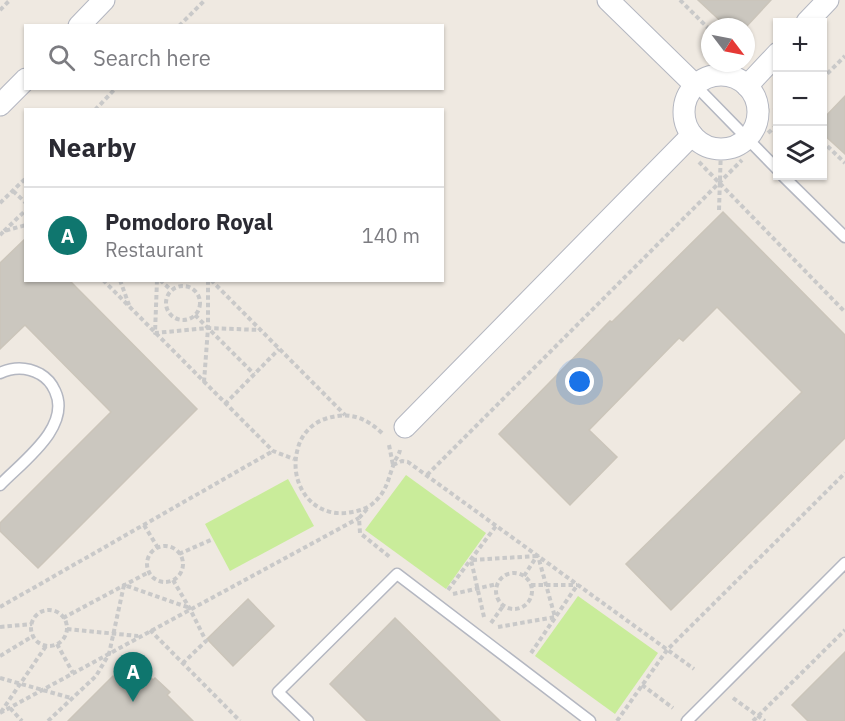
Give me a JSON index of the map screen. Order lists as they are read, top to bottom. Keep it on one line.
{"north":"bottom right","page":{"map_buttons":["+","−"],"search":"Search here","heading":"Nearby","list":[{"mark":"A","name":"Pomodoro Royal","note":"Restaurant","value":"140 m"}],"pins":"A"}}
